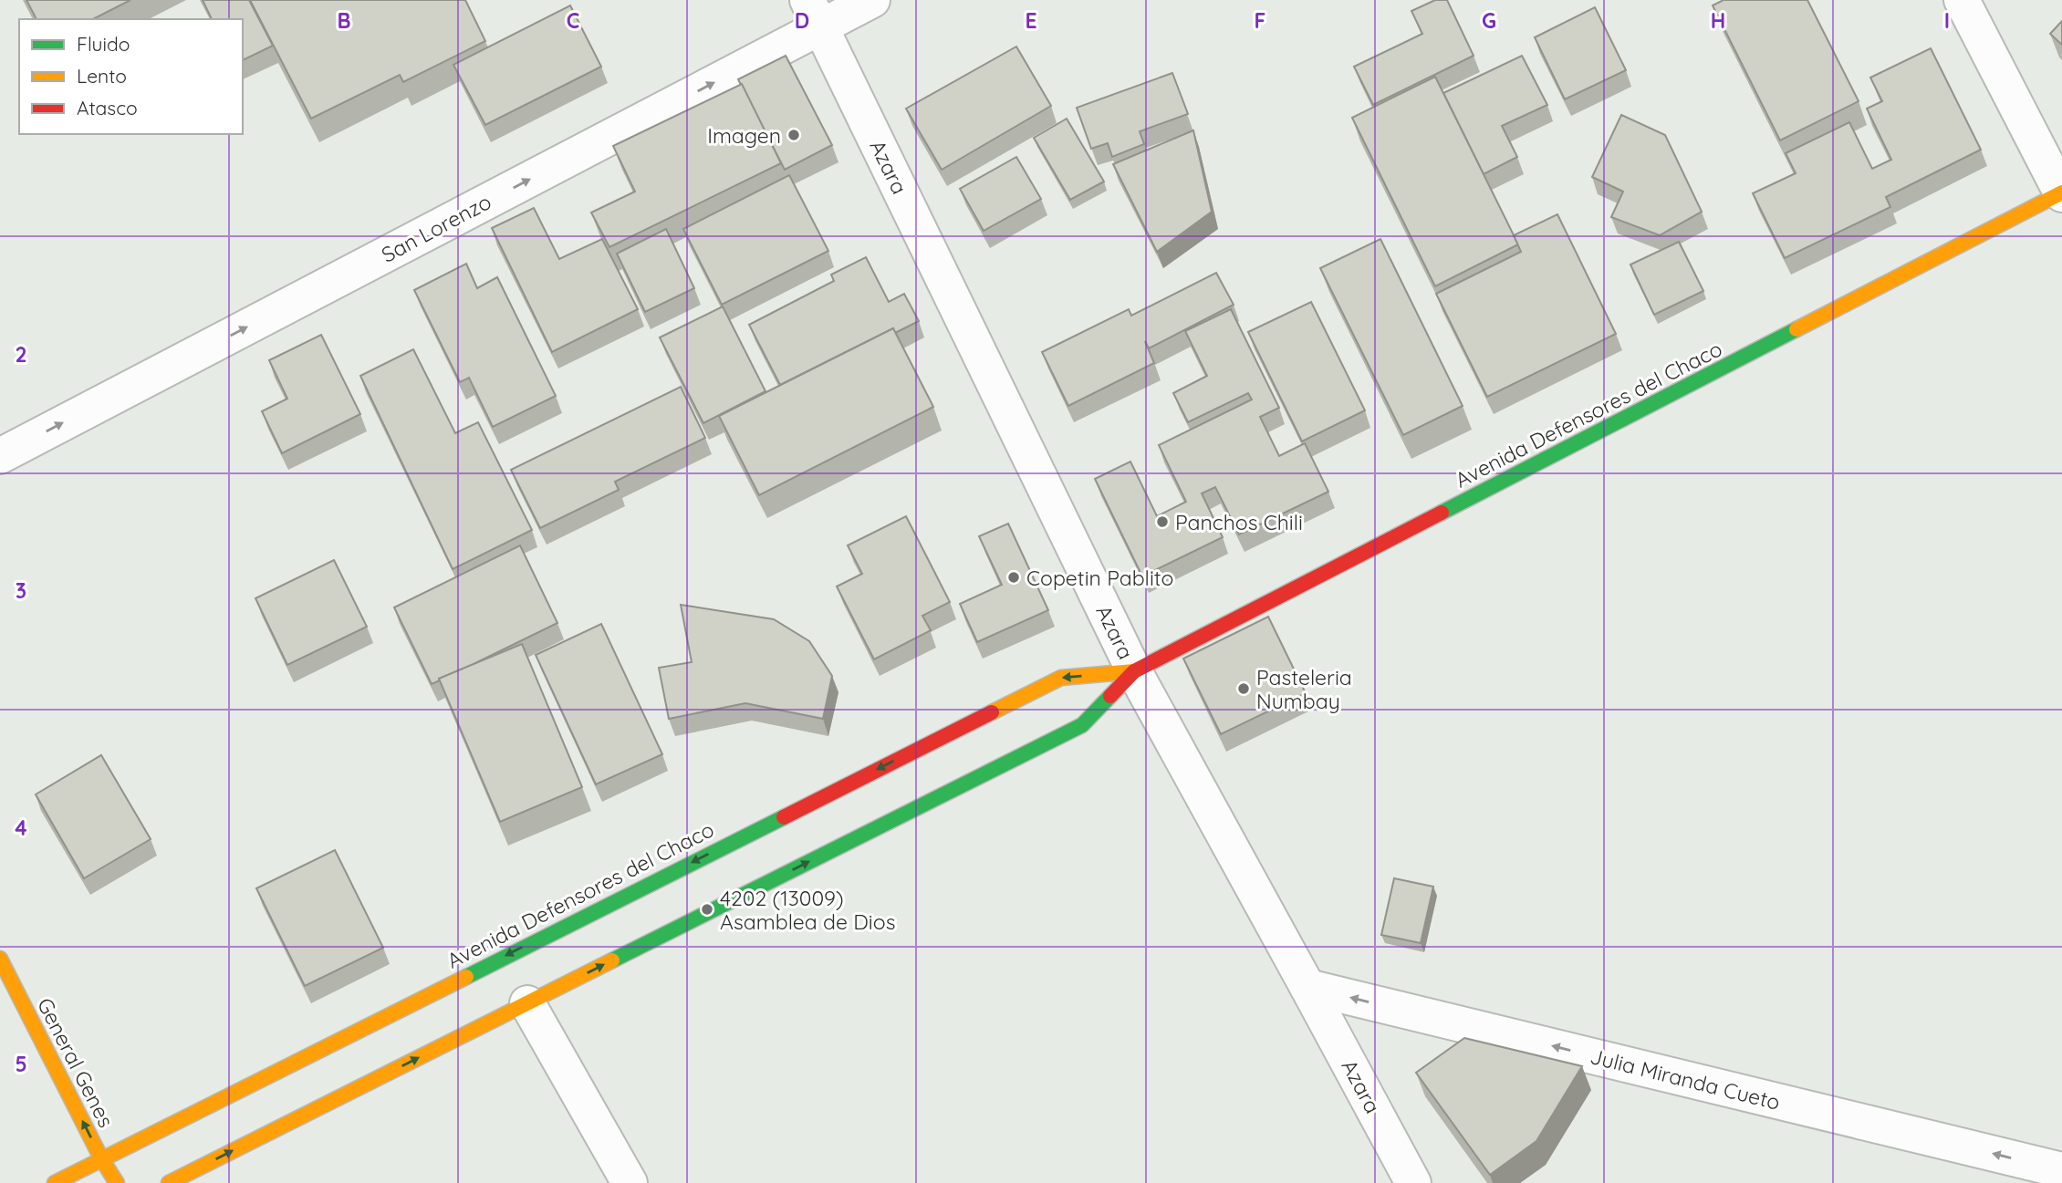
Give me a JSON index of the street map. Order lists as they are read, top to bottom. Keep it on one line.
{"streets":{"street":["Azara","San Lorenzo","Avenida Defensores del Chaco","General Genes","Julia Miranda Cueto"]},"crossings":[["Azara","San Lorenzo"],["Azara","Avenida Defensores del Chaco"],["Azara","Julia Miranda Cueto"],["Avenida Defensores del Chaco","General Genes"]],"one_way":["San Lorenzo","General Genes","Julia Miranda Cueto"],"places":["Imagen","Panchos Chili","Copetin Pablito","Pasteleria Numbay","4202 (13009) Asamblea de Dios"],"legend":["Fluido","Lento","Atasco"],"grid":{"columns":["B","C","D","E","F","G","H","I"],"rows":["2","3","4","5"]}}
